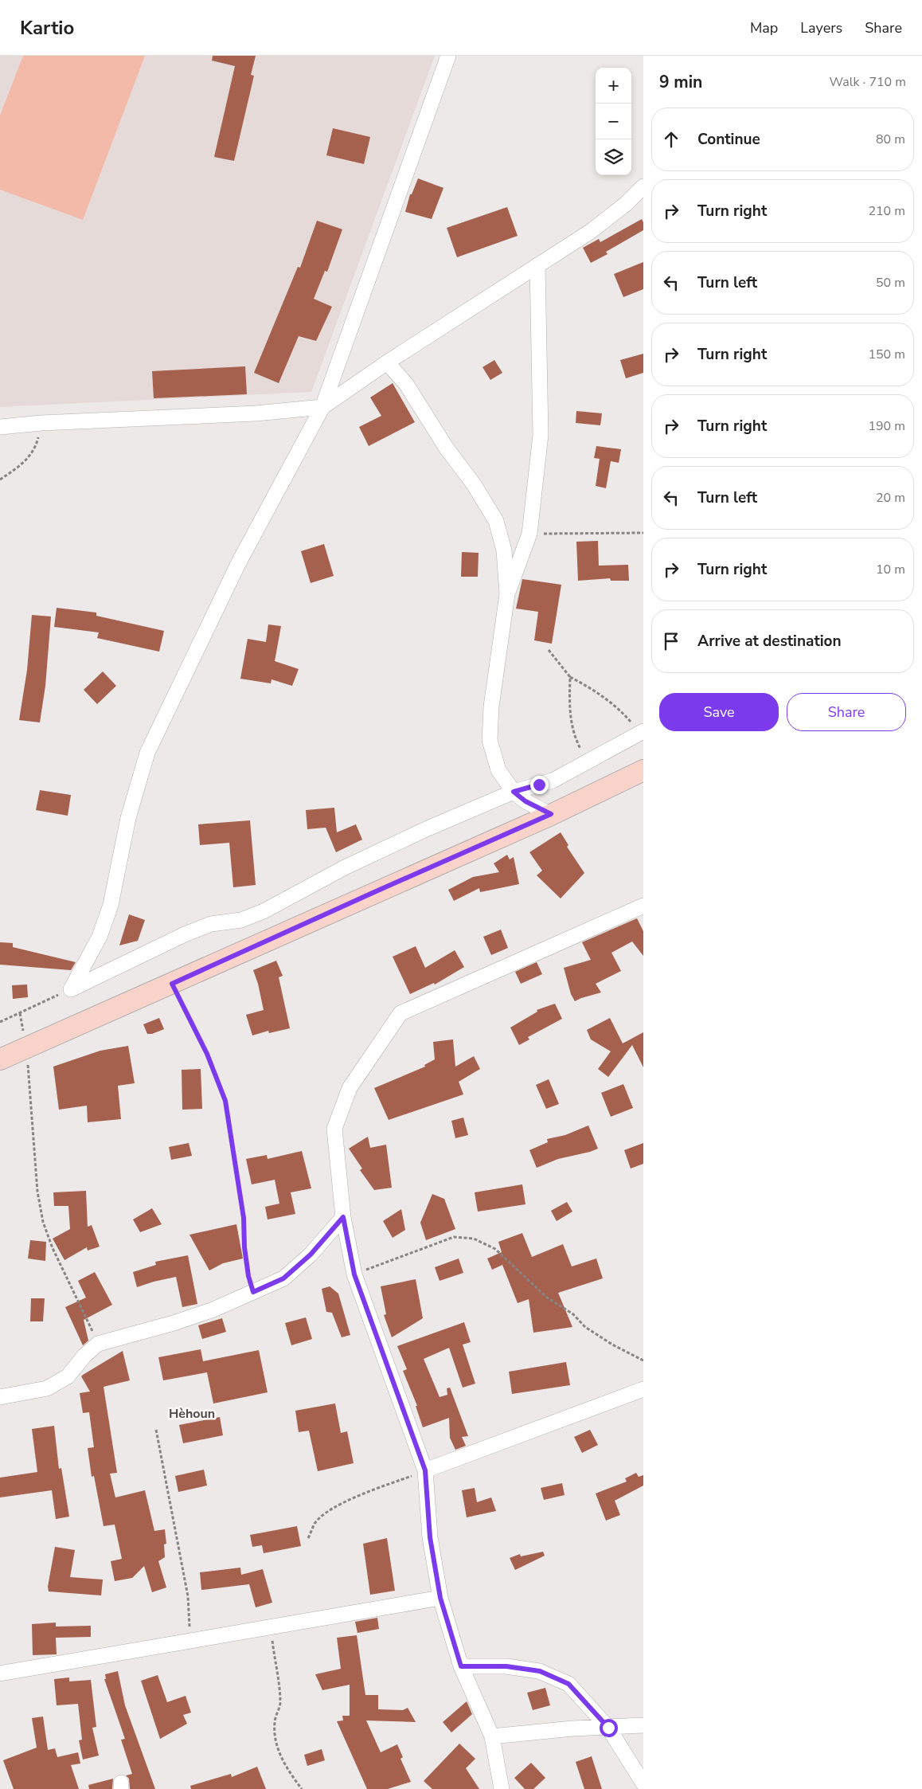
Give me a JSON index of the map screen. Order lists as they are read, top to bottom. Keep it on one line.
{"districts":["Hèhoun"],"page":{"header":"Kartio","nav":["Map","Layers","Share"],"heading":["9 min","Walk · 710 m"],"map_buttons":["+","−"],"list":[["Continue","80 m"],["Turn right","210 m"],["Turn left","50 m"],["Turn right","150 m"],["Turn right","190 m"],["Turn left","20 m"],["Turn right","10 m"],"Arrive at destination"],"buttons":["Save","Share"]}}
